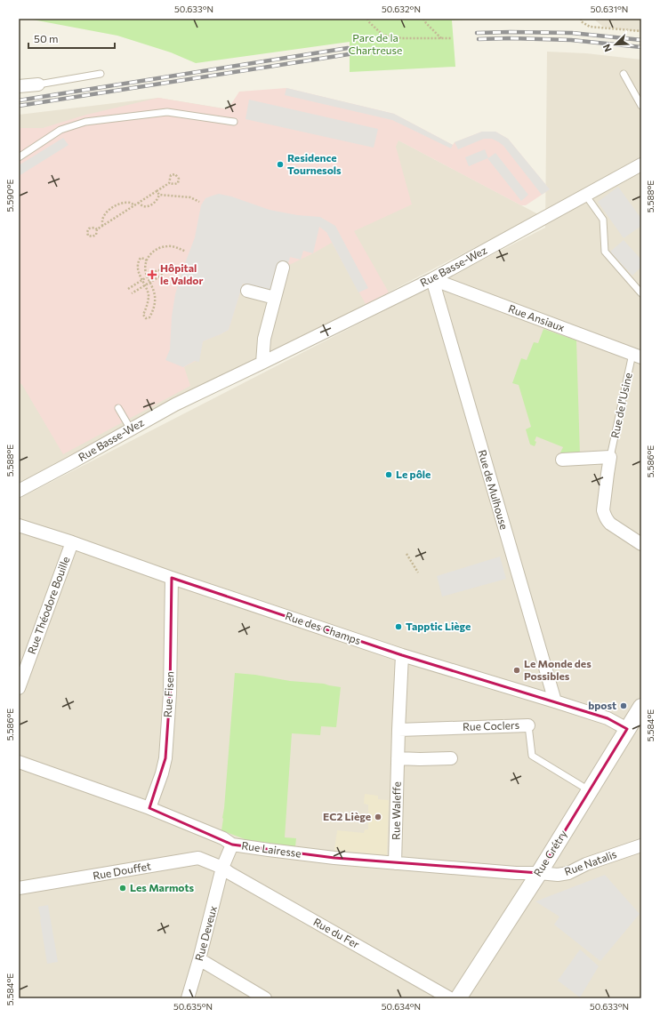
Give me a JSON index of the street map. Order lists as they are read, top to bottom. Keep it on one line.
{"streets":{"street":["Rue Basse-Wez","Rue Ansiaux","Rue de l'Usine","Rue de Mulhouse","Rue Théodore Bouille","Rue des Champs","Rue Fisen","Rue Coclers","Rue Waleffe","Rue Lairesse","Rue Grétry","Rue Natalis","Rue Douffet","Rue Deveux","Rue du Fer"]},"crossings":[["Rue Basse-Wez","Rue Ansiaux"],["Rue Basse-Wez","Rue de Mulhouse"],["Rue Ansiaux","Rue de l'Usine"],["Rue Ansiaux","Rue de Mulhouse"],["Rue de Mulhouse","Rue des Champs"],["Rue Théodore Bouille","Rue des Champs"],["Rue des Champs","Rue Fisen"],["Rue des Champs","Rue Waleffe"],["Rue des Champs","Rue Grétry"],["Rue Fisen","Rue Lairesse"],["Rue Coclers","Rue Waleffe"],["Rue Coclers","Rue Grétry"],["Rue Waleffe","Rue Lairesse"],["Rue Lairesse","Rue Grétry"],["Rue Lairesse","Rue Natalis"],["Rue Lairesse","Rue Deveux"],["Rue Grétry","Rue Natalis"],["Rue Douffet","Rue Deveux"],["Rue Douffet","Rue du Fer"],["Rue Deveux","Rue du Fer"]],"parks":["Parc de la Chartreuse"],"places":{"other":["Residence Tournesols","Le pôle","Tapptic Liège","Le Monde des Possibles","bpost","EC2 Liège","Les Marmots"],"health":["Hôpital le Valdor"]},"scale_bar":"50 m","north":"bottom left","coordinates":["50.633°N","50.632°N","50.631°N","5.590°E","5.588°E","5.586°E","5.584°E","50.635°N","50.634°N"]}
